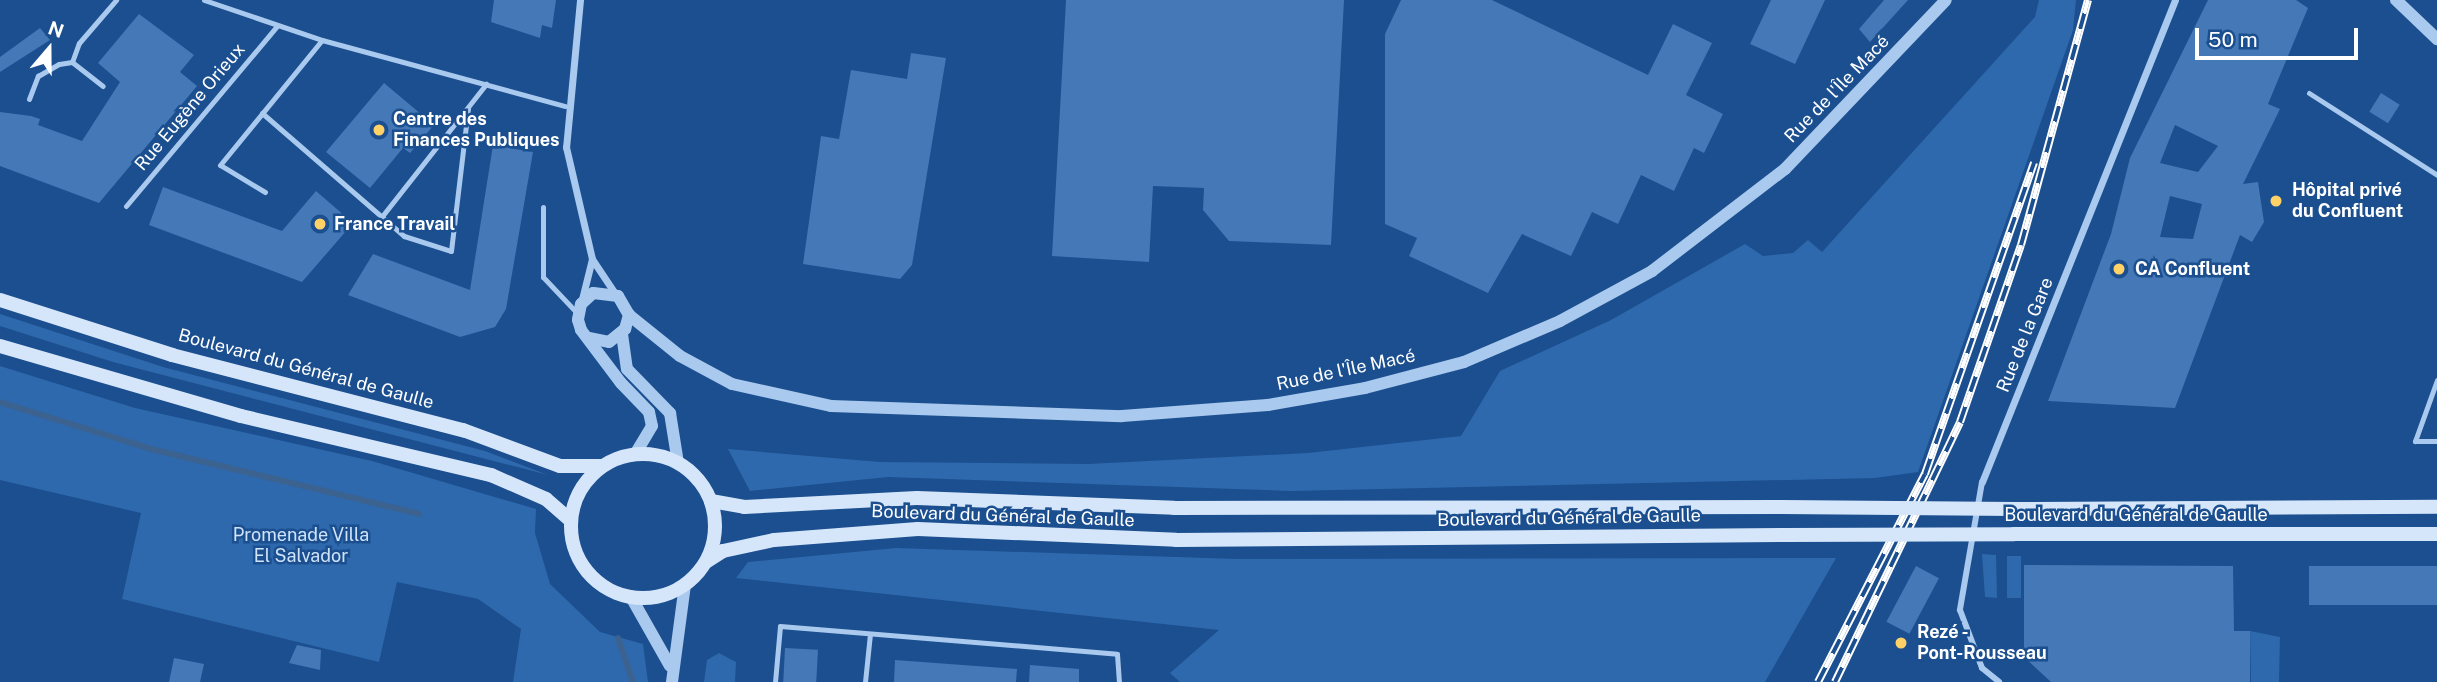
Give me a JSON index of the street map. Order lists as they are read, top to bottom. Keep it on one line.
{"streets":{"main road":["Boulevard du Général de Gaulle"],"street":["Rue de l'Île Macé","Rue de la Gare"],"lane":["Rue Eugène Orieux"]},"parks":["Promenade Villa El Salvador"],"places":["Centre des Finances Publiques","Hôpital privé du Confluent","France Travail","CA Confluent","Rezé - Pont-Rousseau"],"scale_bar":"50 m","north":"top"}
